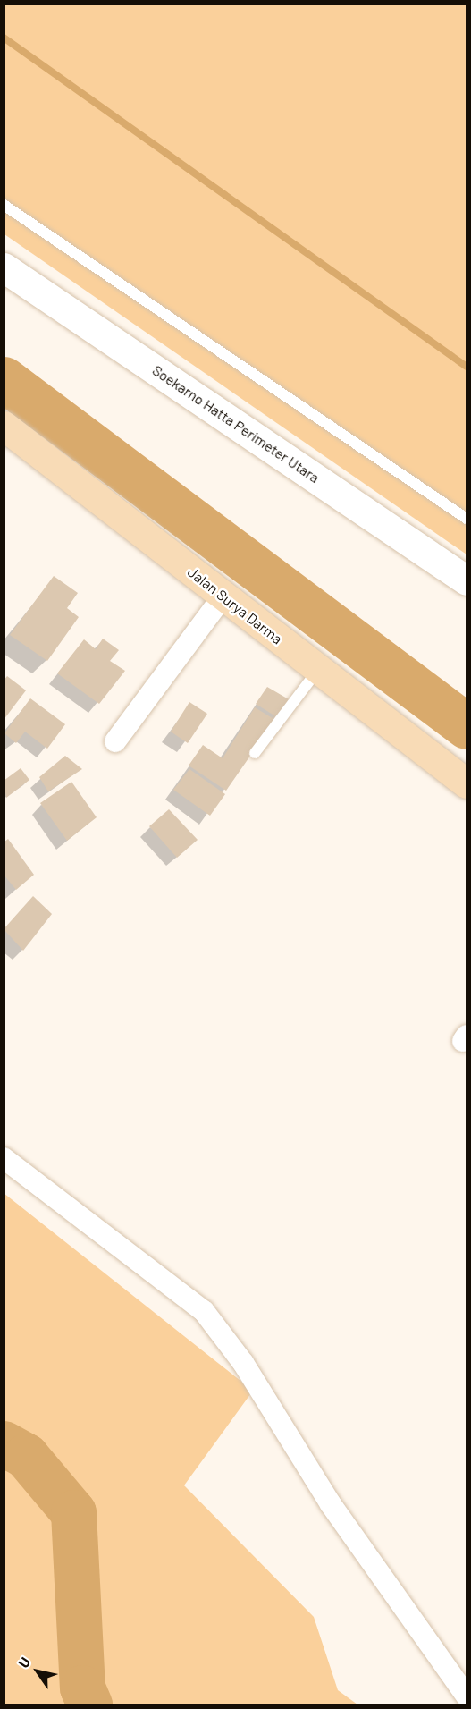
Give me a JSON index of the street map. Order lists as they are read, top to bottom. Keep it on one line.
{"streets":{"main road":["Soekarno Hatta Perimeter Utara","Jalan Surya Darma"]},"north":"top left"}
